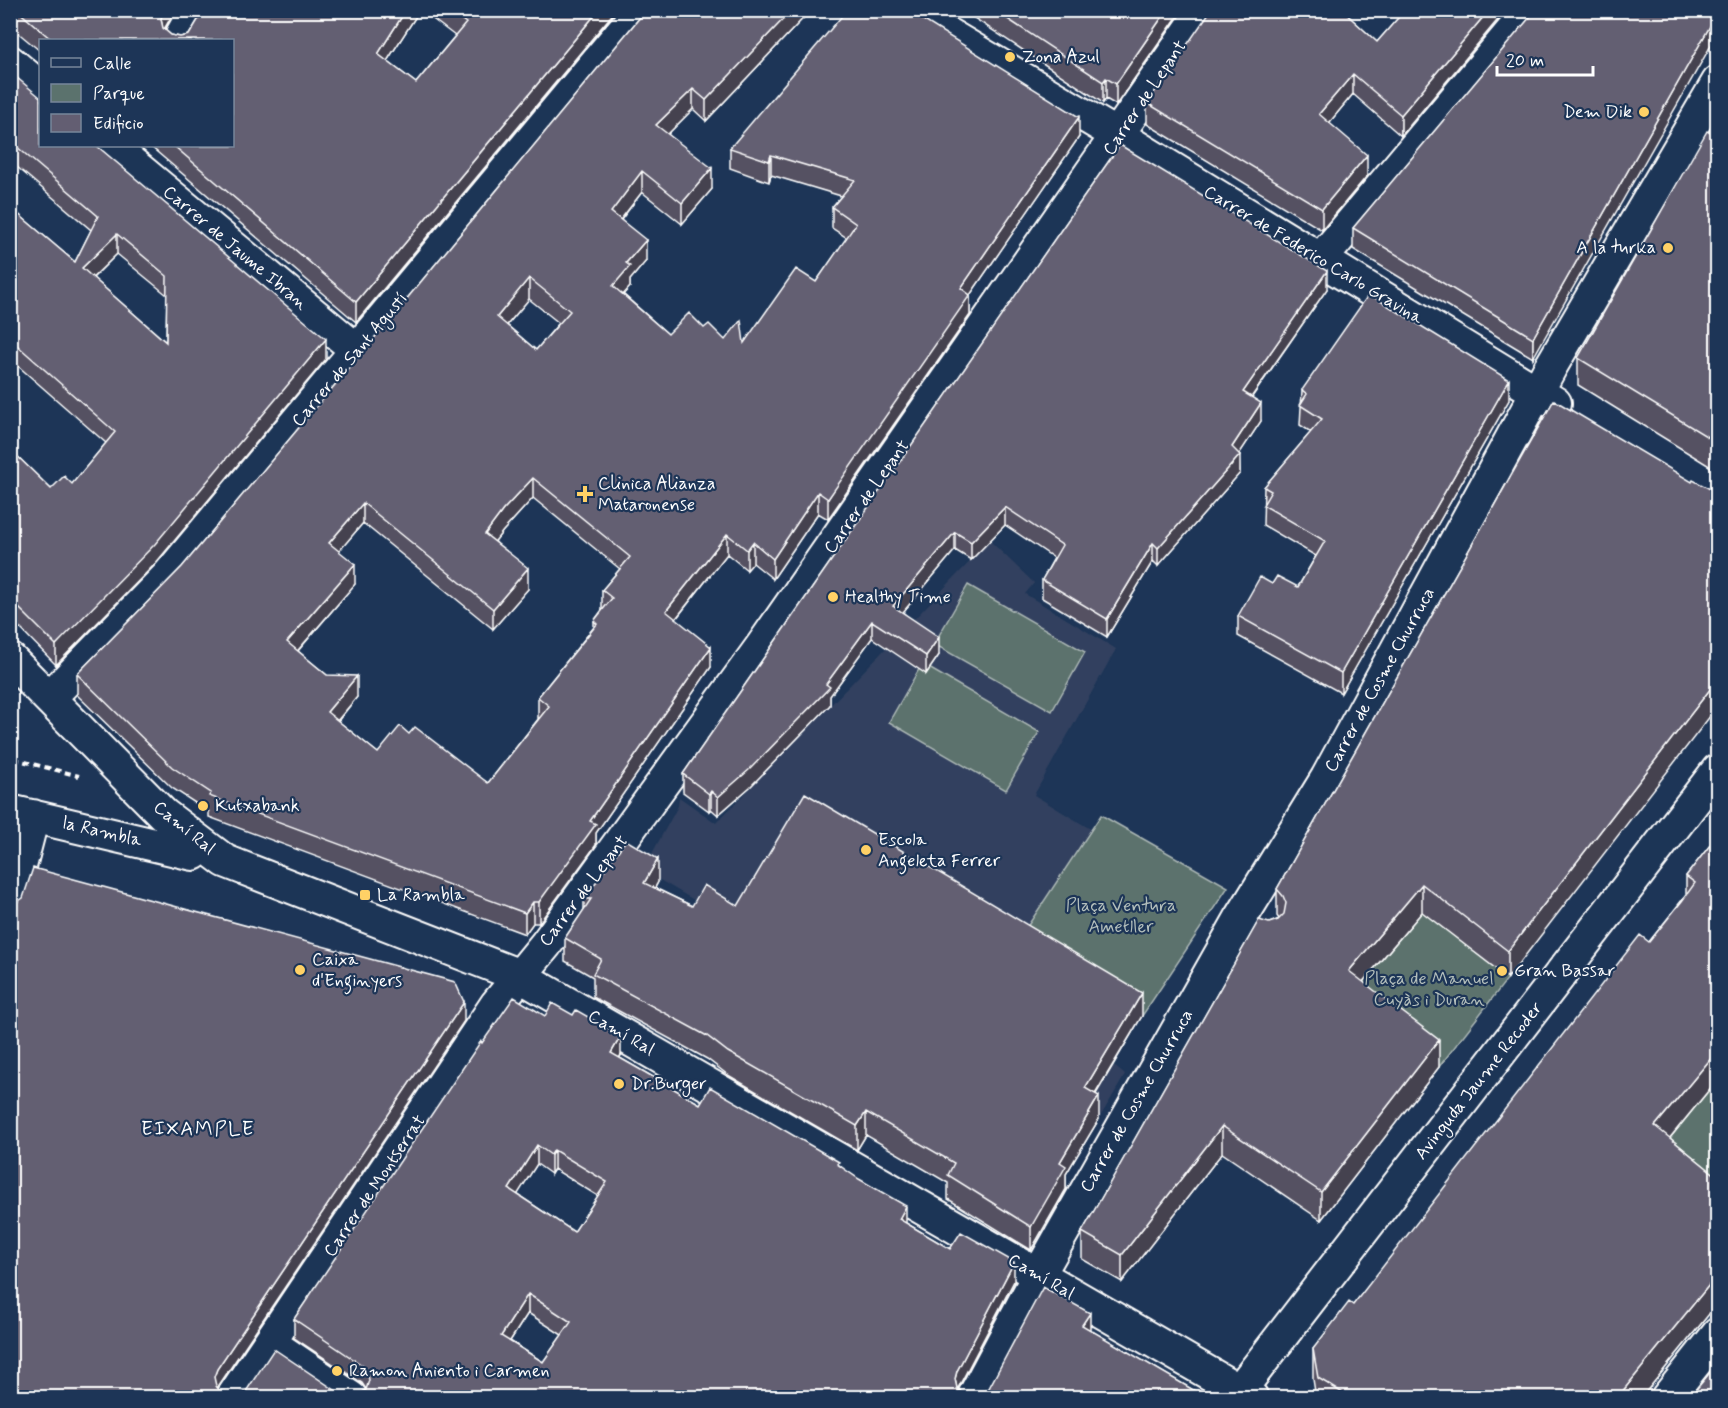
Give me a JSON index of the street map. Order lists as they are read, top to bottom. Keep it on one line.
{"streets":{"street":["Carrer de Lepant","Carrer de Jaume Ibran","Carrer de Federico Carlo Gravina","Carrer de Sant Agustí","Carrer de Cosme Churruca","Camí Ral","la Rambla","Avinguda Jaume Recoder","Carrer de Montserrat"]},"crossings":[["Carrer de Lepant","Carrer de Federico Carlo Gravina"],["Carrer de Lepant","Camí Ral"],["Carrer de Lepant","Carrer de Montserrat"],["Carrer de Jaume Ibran","Carrer de Sant Agustí"],["Carrer de Federico Carlo Gravina","Carrer de Cosme Churruca"],["Carrer de Sant Agustí","Camí Ral"],["Carrer de Cosme Churruca","Camí Ral"],["Camí Ral","Avinguda Jaume Recoder"],["Camí Ral","Carrer de Montserrat"]],"districts":["EIXAMPLE"],"parks":["Plaça Ventura Ametller","Plaça de Manuel Cuyàs i Duran"],"places":{"other":["Zona Azul","Dem Dik","A la turka","Healthy Time","Kutxabank","Escola Angeleta Ferrer","Caixa d'Enginyers","Gran Bassar","Dr.Burger","Ramon Aniento i Carmen"],"health":["Clinica Alianza Mataronense"],"transit":["La Rambla"]},"legend":["Calle","Parque","Edificio"],"scale_bar":"20 m"}
